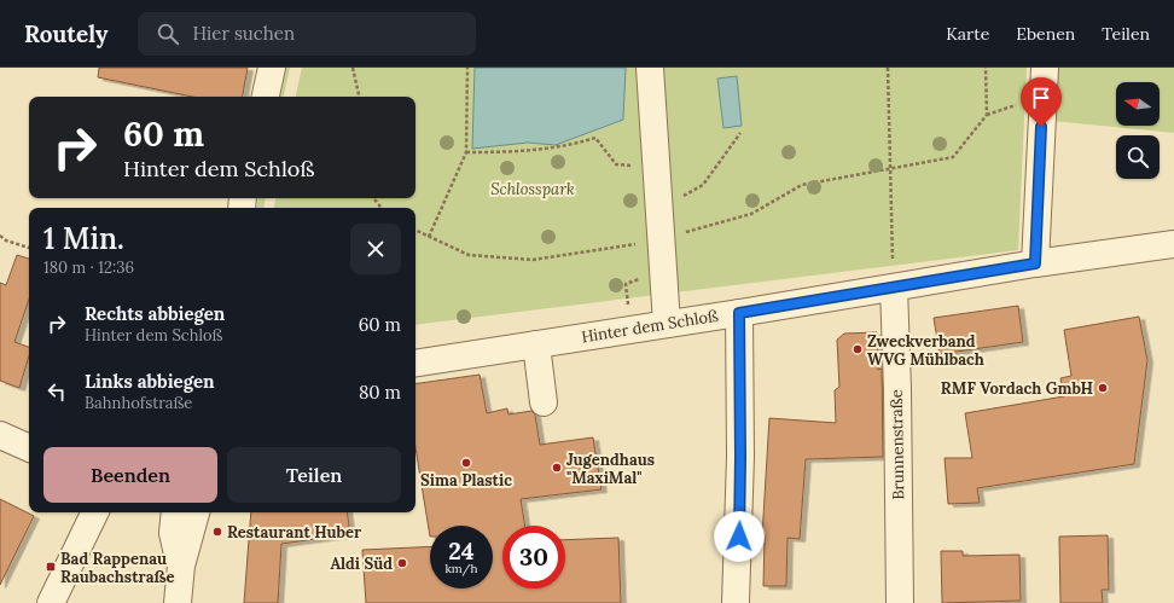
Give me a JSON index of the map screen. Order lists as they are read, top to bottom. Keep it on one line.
{"streets":{"street":["Hinter dem Schloß","Brunnenstraße"]},"crossings":[["Hinter dem Schloß","Brunnenstraße"]],"parks":["Schlosspark"],"places":{"other":["Zweckverband WVG Mühlbach","RMF Vordach GmbH","Sima Plastic","Jugendhaus \"MaxiMal\"","Restaurant Huber","Aldi Süd"],"transit":["Bad Rappenau Raubachstraße"]},"north":"left","page":{"header":"Routely","search":"Hier suchen","nav":["Karte","Ebenen","Teilen"],"turn":["60 m","Hinter dem Schloß"],"heading":["1 Min.","180 m · 12:36"],"list":[{"name":"Rechts abbiegen","note":"Hinter dem Schloß","value":"60 m"},{"name":"Links abbiegen","note":"Bahnhofstraße","value":"80 m"}],"buttons":["Beenden","Teilen"],"speed":"24 km/h","limit":"30"}}
